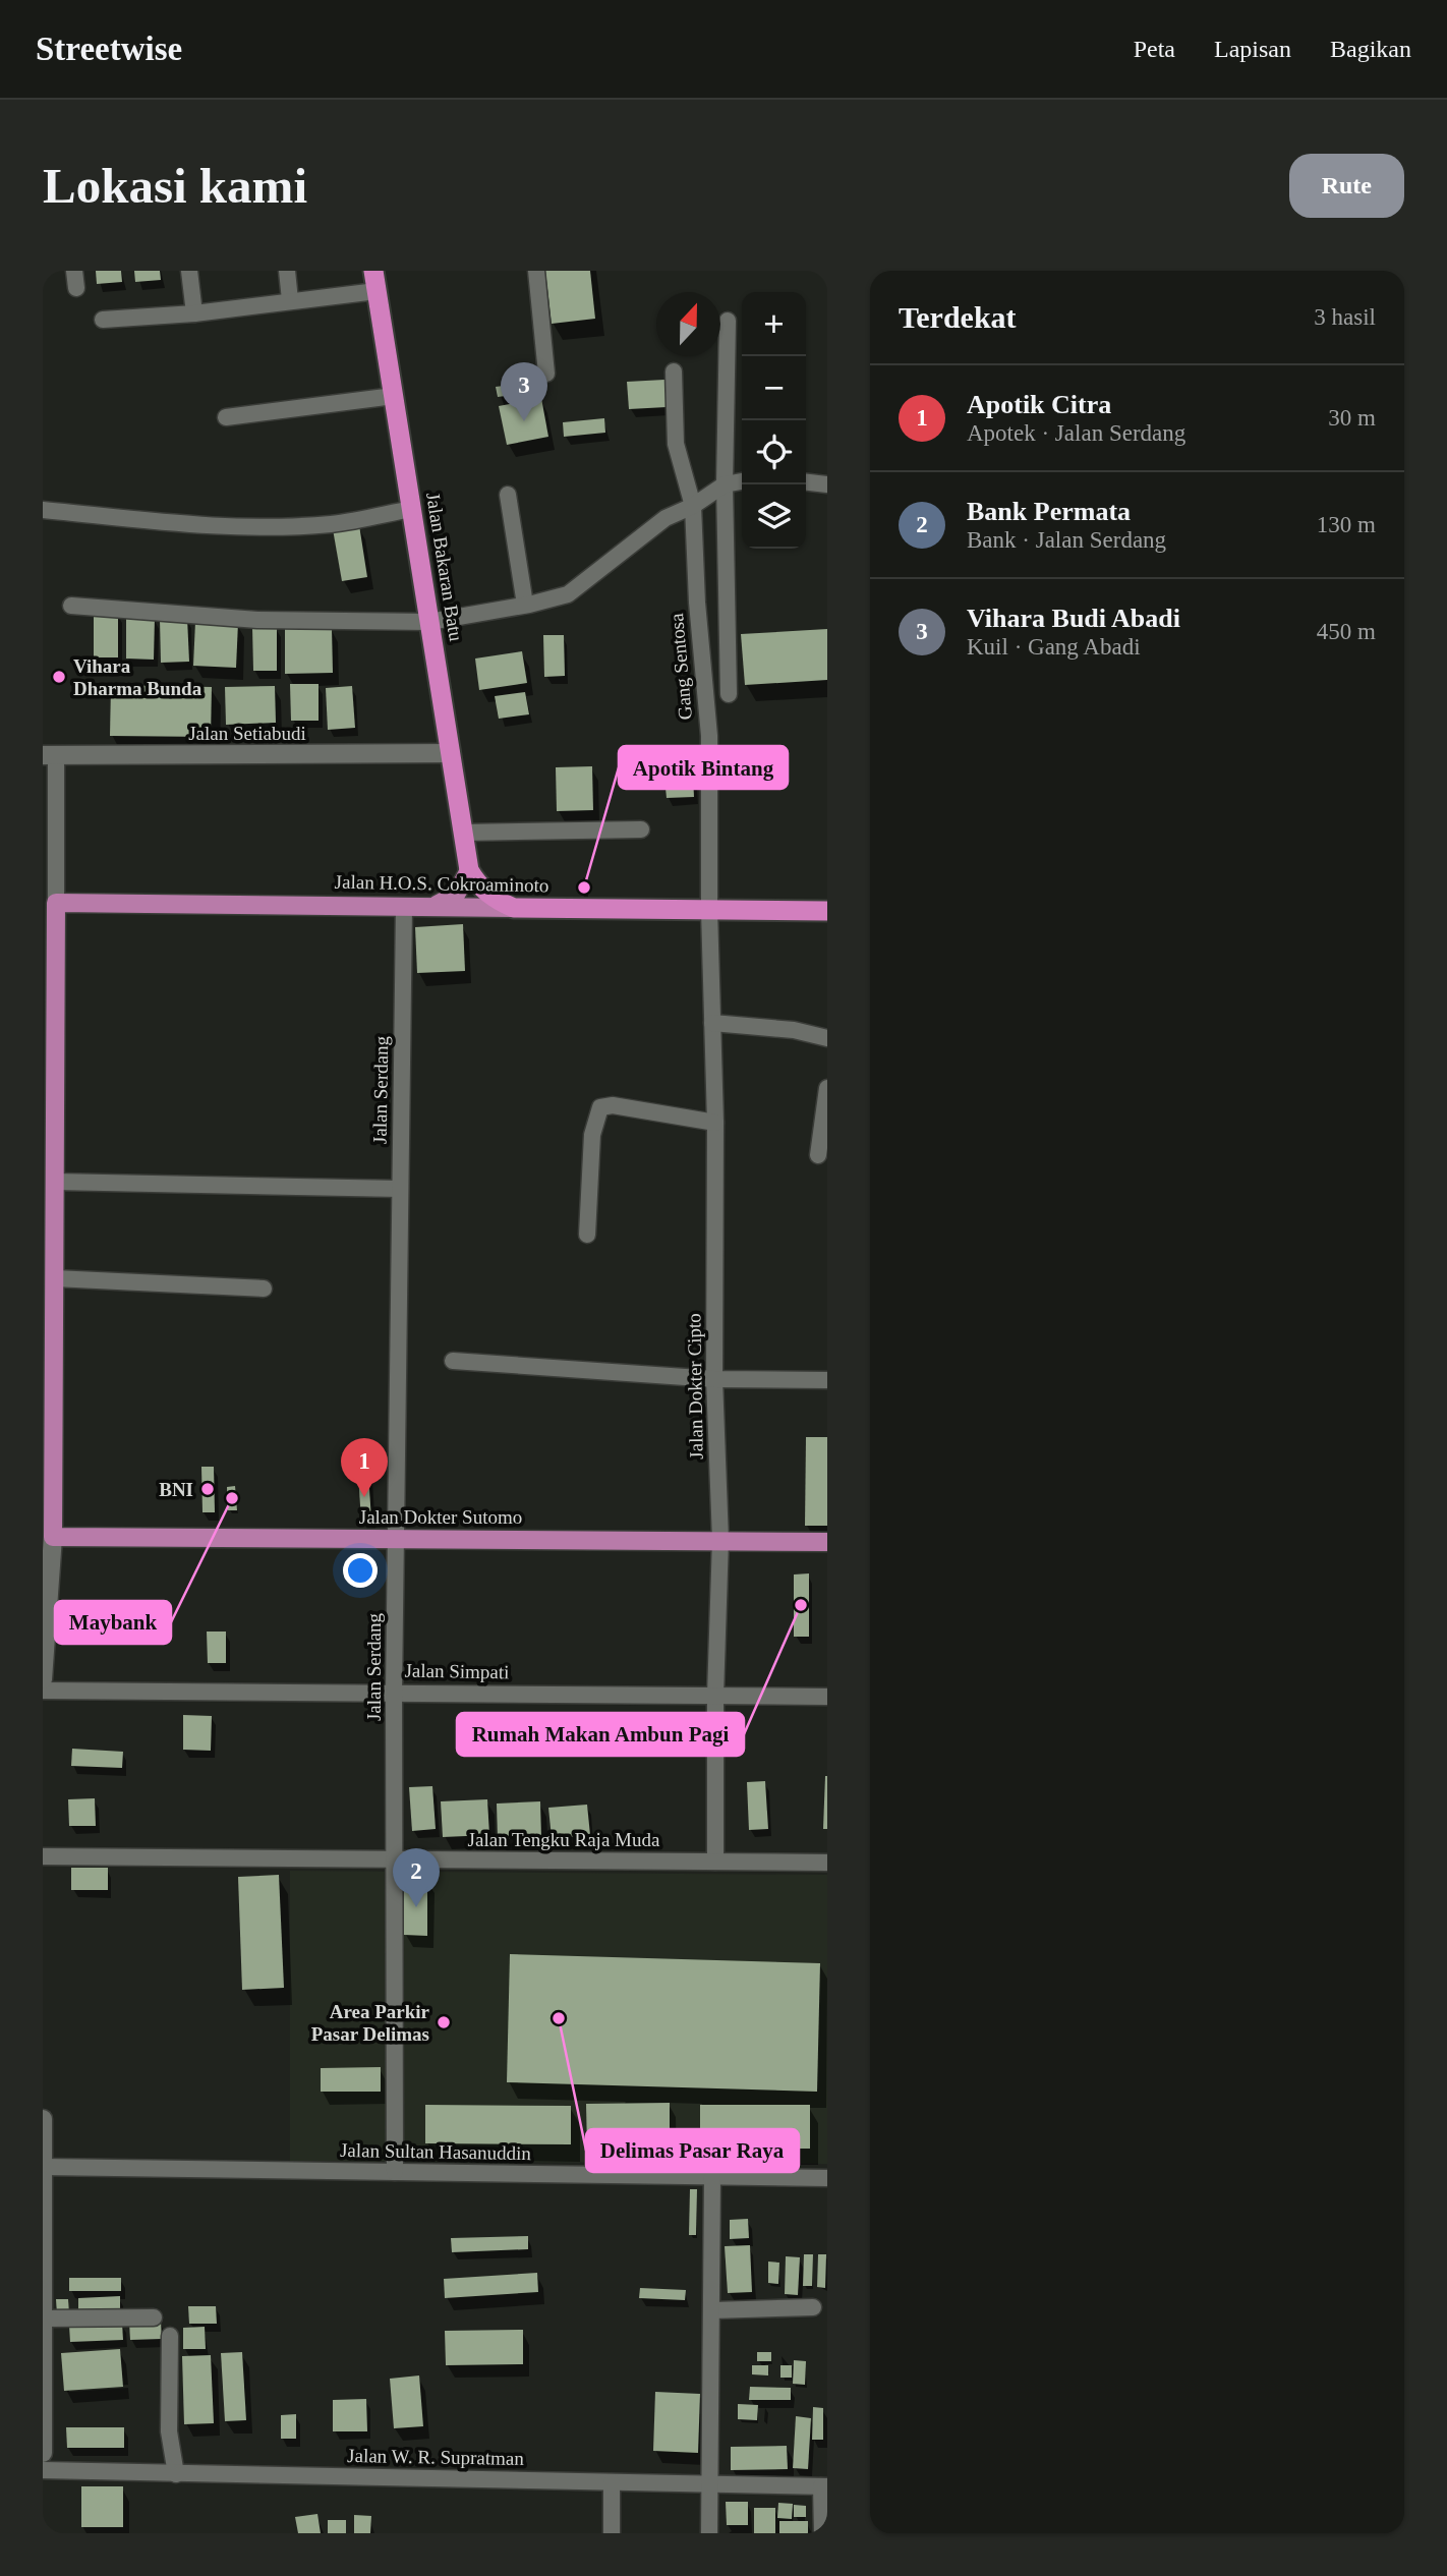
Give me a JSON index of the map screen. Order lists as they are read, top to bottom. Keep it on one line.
{"streets":{"highway":["Jalan Bakaran Batu","Jalan H.O.S. Cokroaminoto"],"main road":["Jalan Dokter Sutomo"],"street":["Gang Sentosa","Jalan Setiabudi","Jalan Serdang","Jalan Dokter Cipto","Jalan Simpati","Jalan Tengku Raja Muda","Jalan Sultan Hasanuddin","Jalan W. R. Supratman"]},"crossings":[["Jalan Bakaran Batu","Jalan Setiabudi"],["Gang Sentosa","Jalan H.O.S. Cokroaminoto"],["Gang Sentosa","Jalan Dokter Cipto"],["Jalan H.O.S. Cokroaminoto","Jalan Serdang"],["Jalan H.O.S. Cokroaminoto","Jalan Dokter Cipto"],["Jalan Serdang","Jalan Dokter Sutomo"],["Jalan Serdang","Jalan Simpati"],["Jalan Serdang","Jalan Tengku Raja Muda"],["Jalan Serdang","Jalan Sultan Hasanuddin"],["Jalan Dokter Cipto","Jalan Dokter Sutomo"],["Jalan Dokter Cipto","Jalan Simpati"],["Jalan Dokter Cipto","Jalan Tengku Raja Muda"]],"places":["Vihara Dharma Bunda","Apotik Bintang","BNI","Maybank","Rumah Makan Ambun Pagi","Delimas Pasar Raya","Area Parkir Pasar Delimas"],"north":"top","page":{"header":"Streetwise","nav":["Peta","Lapisan","Bagikan"],"buttons":"Rute","title":"Lokasi kami","heading":["Terdekat","3 hasil"],"map_buttons":["+","−"],"pins":["3","1","2"],"list":[{"mark":"1","name":"Apotik Citra","note":"Apotek · Jalan Serdang","value":"30 m"},{"mark":"2","name":"Bank Permata","note":"Bank · Jalan Serdang","value":"130 m"},{"mark":"3","name":"Vihara Budi Abadi","note":"Kuil · Gang Abadi","value":"450 m"}]}}
